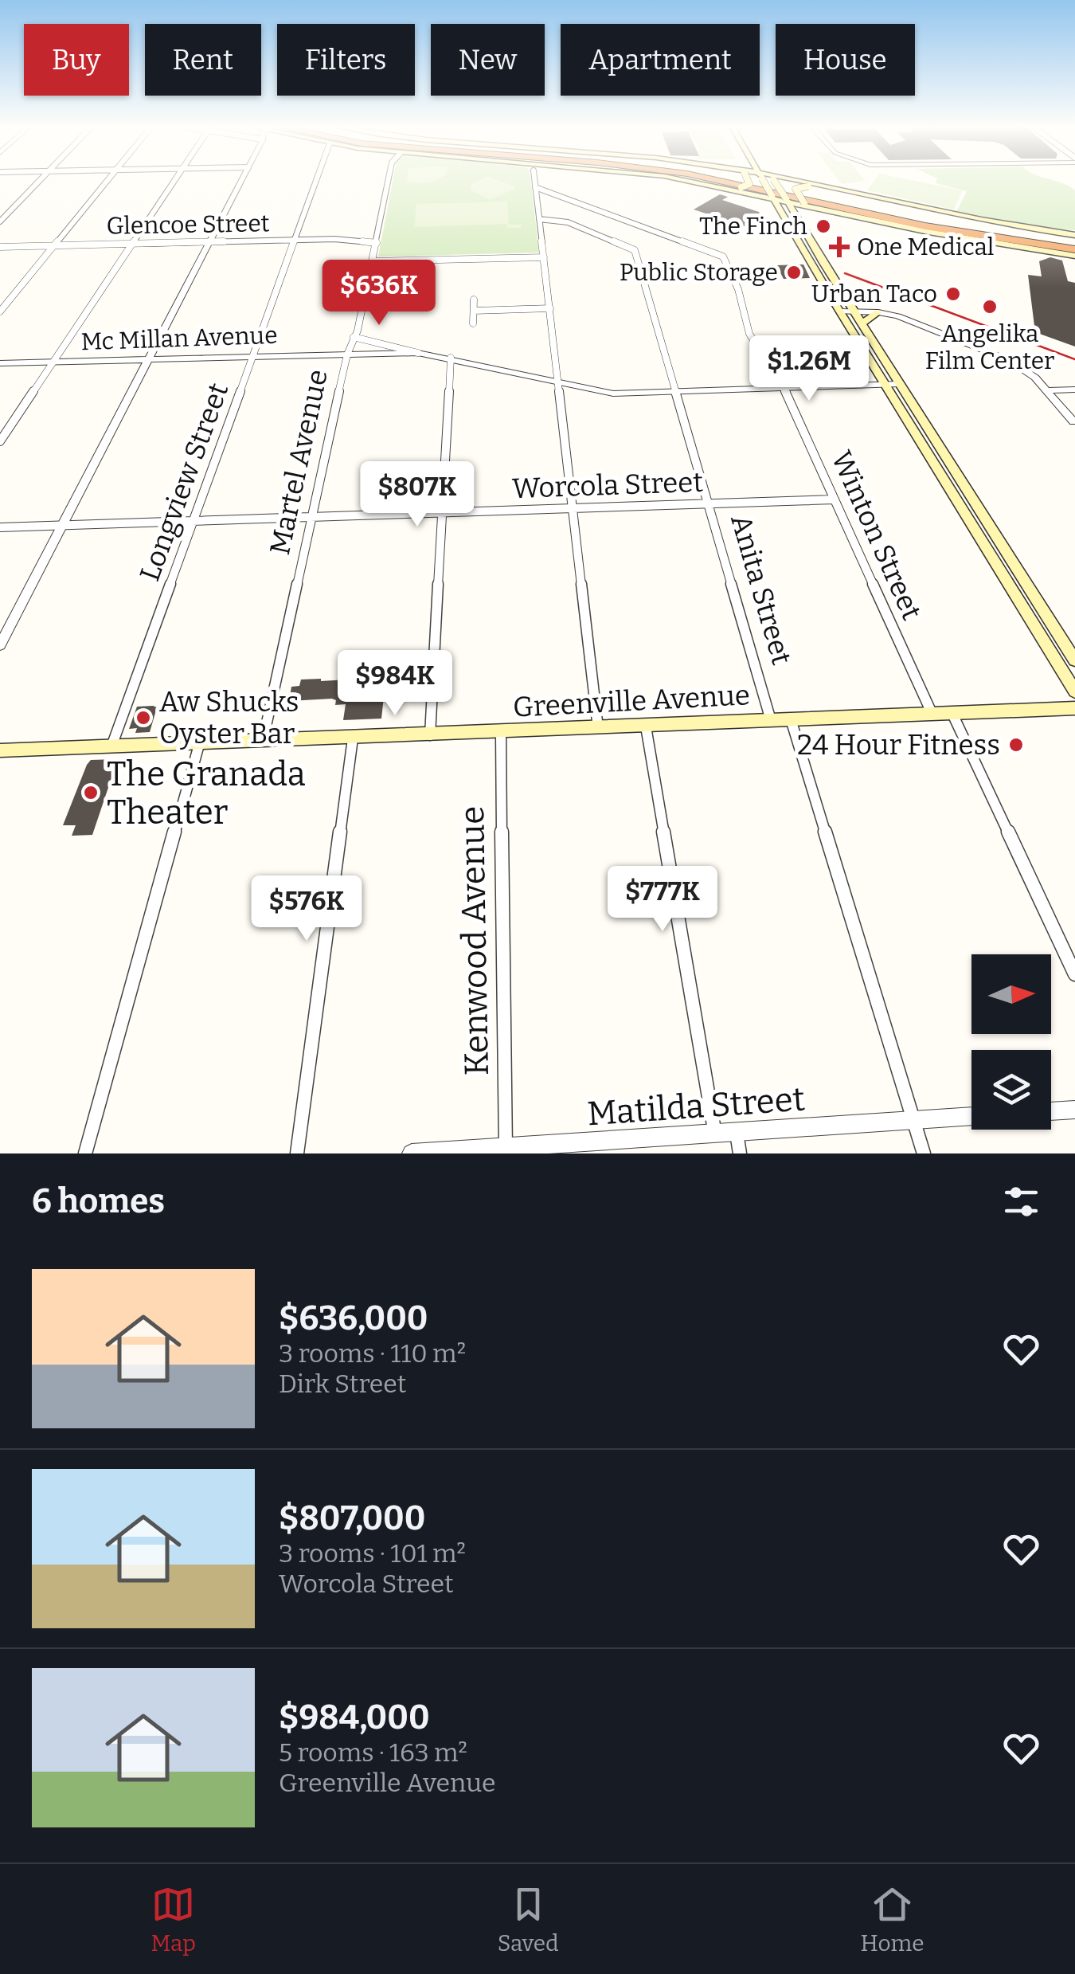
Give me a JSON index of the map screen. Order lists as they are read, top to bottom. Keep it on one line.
{"streets":{"main road":["Greenville Avenue"],"street":["Glencoe Street","Mc Millan Avenue","Martel Avenue","Longview Street","Worcola Street","Winton Street","Anita Street","Kenwood Avenue","Matilda Street"]},"crossings":[["Glencoe Street","Martel Avenue"],["Glencoe Street","Longview Street"],["Mc Millan Avenue","Martel Avenue"],["Mc Millan Avenue","Longview Street"],["Mc Millan Avenue","Winton Street"],["Mc Millan Avenue","Anita Street"],["Martel Avenue","Worcola Street"],["Martel Avenue","Greenville Avenue"],["Longview Street","Worcola Street"],["Longview Street","Greenville Avenue"],["Worcola Street","Winton Street"],["Worcola Street","Anita Street"],["Winton Street","Greenville Avenue"],["Anita Street","Greenville Avenue"],["Greenville Avenue","Kenwood Avenue"],["Kenwood Avenue","Matilda Street"]],"places":{"other":["The Finch","Public Storage","Urban Taco","Angelika Film Center","Aw Shucks Oyster Bar","24 Hour Fitness","The Granada Theater"],"health":["One Medical"]},"north":"right","page":{"chip":["Buy","Rent","Filters","New","Apartment","House"],"price":["$636K","$1.26M","$807K","$984K","$777K","$576K"],"heading":"6 homes","list":[{"name":"$636,000","note":"3 rooms · 110 m² · Dirk Street"},{"name":"$807,000","note":"3 rooms · 101 m² · Worcola Street"},{"name":"$984,000","note":"5 rooms · 163 m² · Greenville Avenue"}],"tabs":["Map","Saved","Home"]}}
